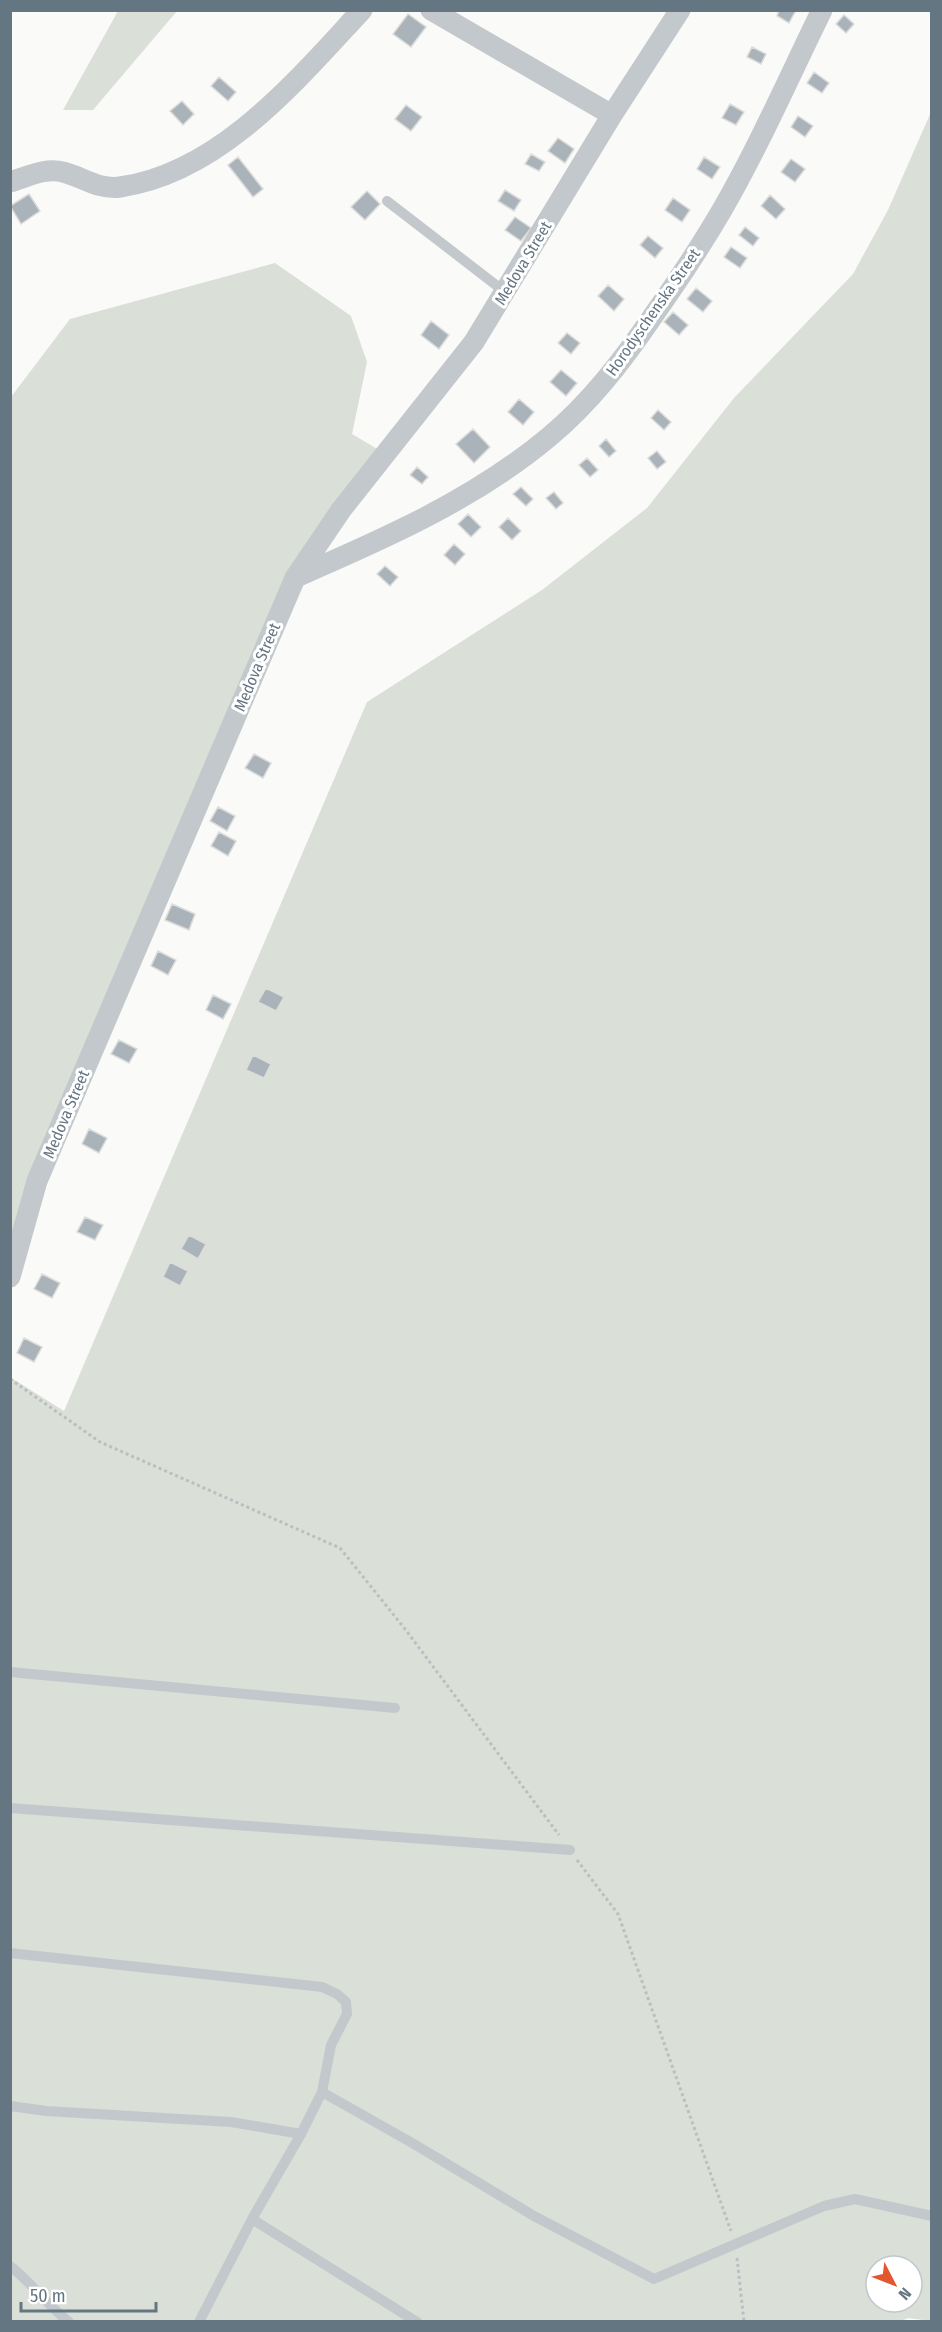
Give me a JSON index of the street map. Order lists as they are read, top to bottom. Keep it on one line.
{"streets":{"street":["Medova Street","Horodyschenska Street"]},"crossings":[["Medova Street","Horodyschenska Street"]],"scale_bar":"50 m","north":"bottom right"}
